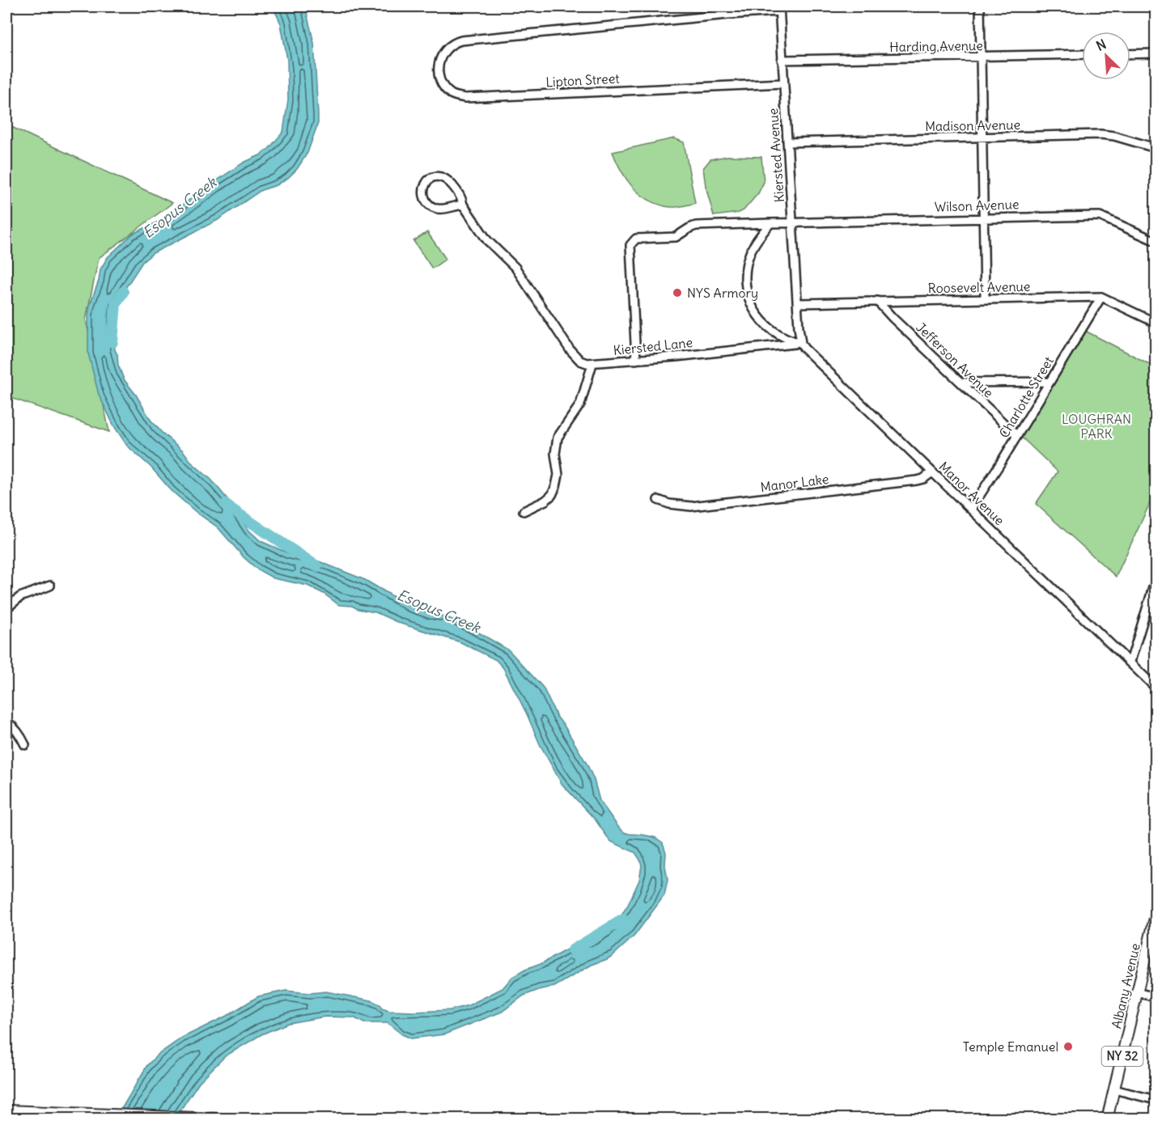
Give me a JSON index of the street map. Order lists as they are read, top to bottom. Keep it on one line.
{"streets":{"main road":["Albany Avenue","NY 32"],"street":["Harding Avenue","Lipton Street","Madison Avenue","Kiersted Avenue","Wilson Avenue","Roosevelt Avenue","Kiersted Lane","Jefferson Avenue","Charlotte Street","Manor Lake","Manor Avenue"]},"crossings":[["Harding Avenue","Kiersted Avenue"],["Lipton Street","Kiersted Avenue"],["Madison Avenue","Kiersted Avenue"],["Kiersted Avenue","Wilson Avenue"],["Kiersted Avenue","Roosevelt Avenue"],["Wilson Avenue","Kiersted Lane"],["Roosevelt Avenue","Jefferson Avenue"],["Roosevelt Avenue","Charlotte Street"],["Kiersted Lane","Manor Avenue"],["Jefferson Avenue","Charlotte Street"],["Charlotte Street","Manor Avenue"],["Manor Lake","Manor Avenue"]],"water":["Esopus Creek"],"parks":["LOUGHRAN PARK"],"places":["NYS Armory","Temple Emanuel"],"north":"top left"}
